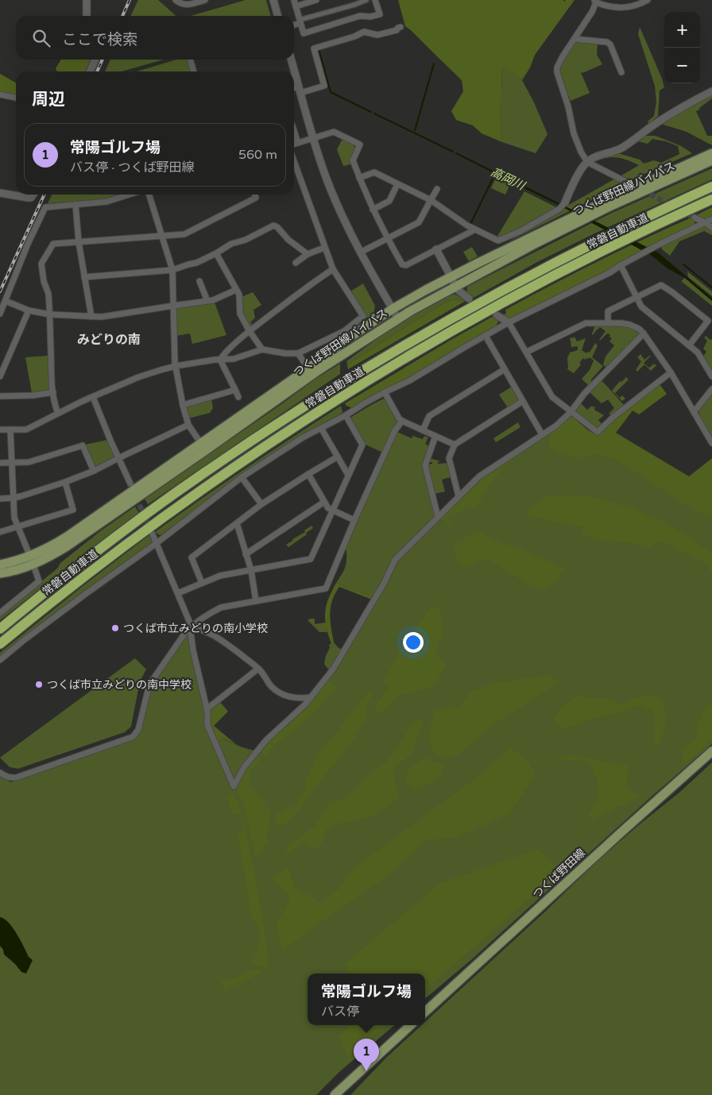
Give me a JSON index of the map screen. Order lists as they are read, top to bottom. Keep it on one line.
{"streets":{"highway":["常磐自動車道"],"main road":["つくば野田線バイパス","つくば野田線"]},"districts":["みどりの南"],"water":["高岡川"],"places":["つくば市立みどりの南小学校","つくば市立みどりの南中学校"],"page":{"map_buttons":["+","−"],"search":"ここで検索","heading":"周辺","list":[{"mark":"1","name":"常陽ゴルフ場","note":"バス停 · つくば野田線","value":"560 m"}],"popup":["常陽ゴルフ場","バス停"],"pins":"1"}}
